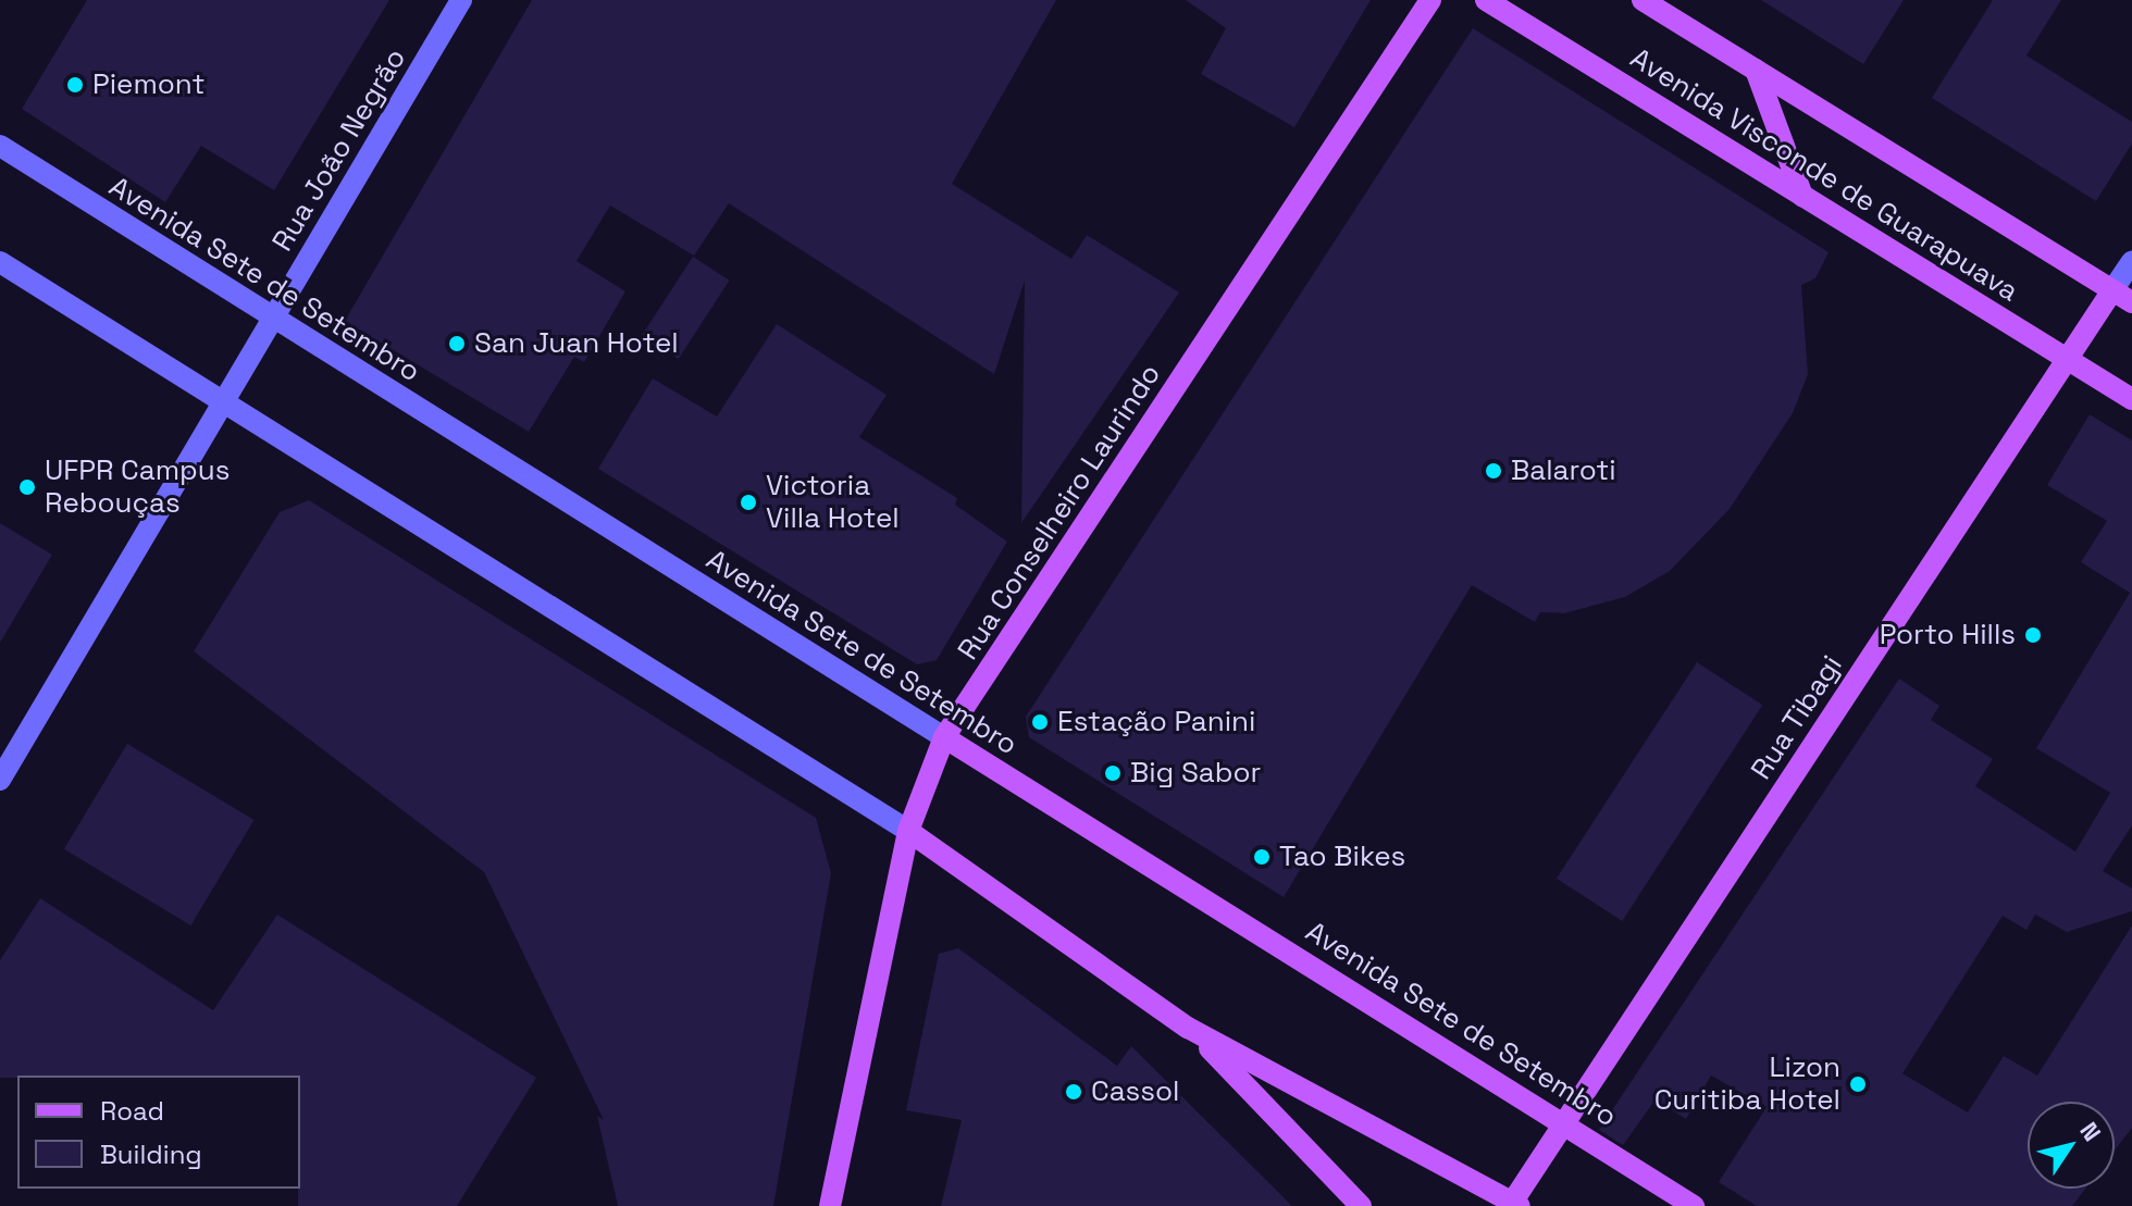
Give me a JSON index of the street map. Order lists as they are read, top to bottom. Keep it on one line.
{"streets":{"main road":["Rua João Negrão","Avenida Visconde de Guarapuava","Avenida Sete de Setembro","Rua Conselheiro Laurindo","Rua Tibagi"]},"crossings":[["Rua João Negrão","Avenida Sete de Setembro"],["Avenida Visconde de Guarapuava","Rua Tibagi"],["Avenida Sete de Setembro","Rua Conselheiro Laurindo"],["Avenida Sete de Setembro","Rua Tibagi"]],"places":["Piemont","San Juan Hotel","Balaroti","UFPR Campus Rebouças","Victoria Villa Hotel","Porto Hills","Estação Panini","Big Sabor","Tao Bikes","Lizon Curitiba Hotel","Cassol"],"legend":["Road","Building"],"north":"top right"}
